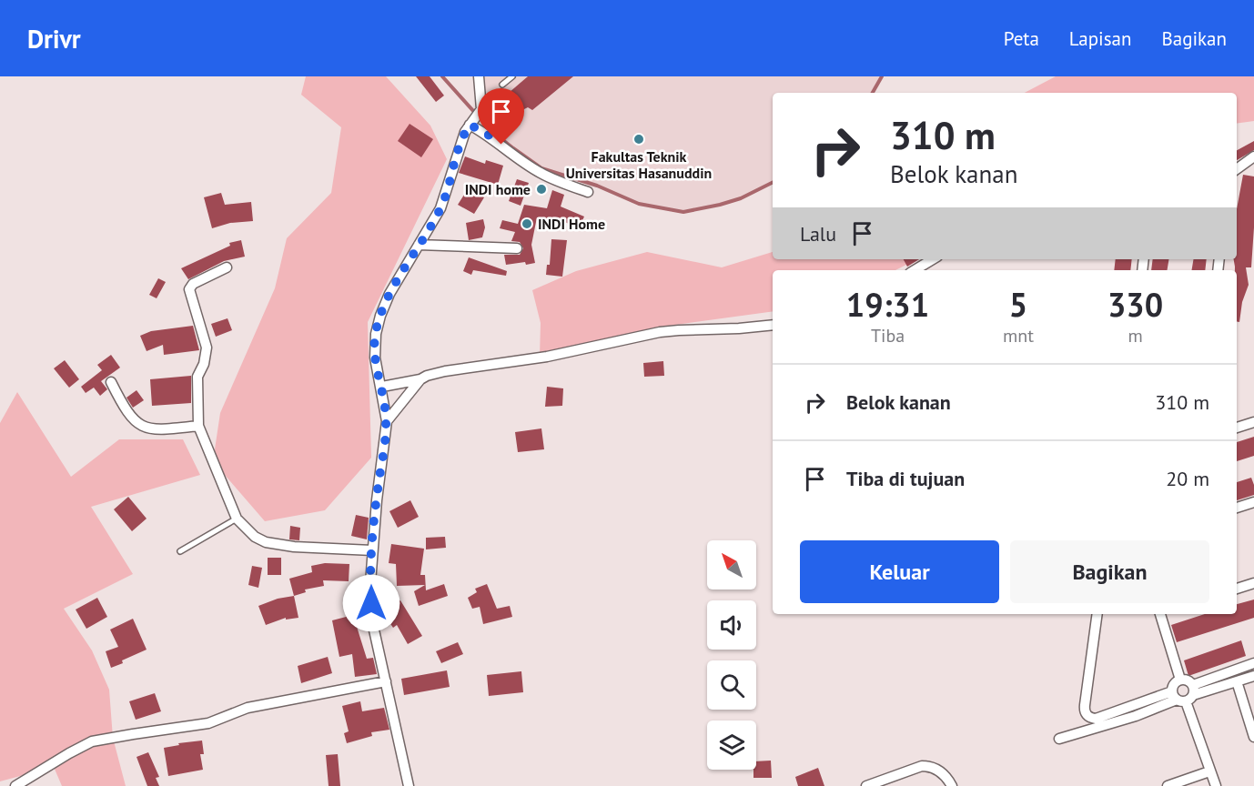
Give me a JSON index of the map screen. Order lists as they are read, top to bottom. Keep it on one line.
{"places":["Fakultas Teknik Universitas Hasanuddin","INDI home","INDI Home"],"north":"top left","page":{"header":"Drivr","nav":["Peta","Lapisan","Bagikan"],"turn":["310 m","Belok kanan"],"then":"Lalu","eta":["19:31","Tiba","5","mnt","330","m"],"list":[{"name":"Belok kanan","value":"310 m"},{"name":"Tiba di tujuan","value":"20 m"}],"buttons":["Keluar","Bagikan"]}}
